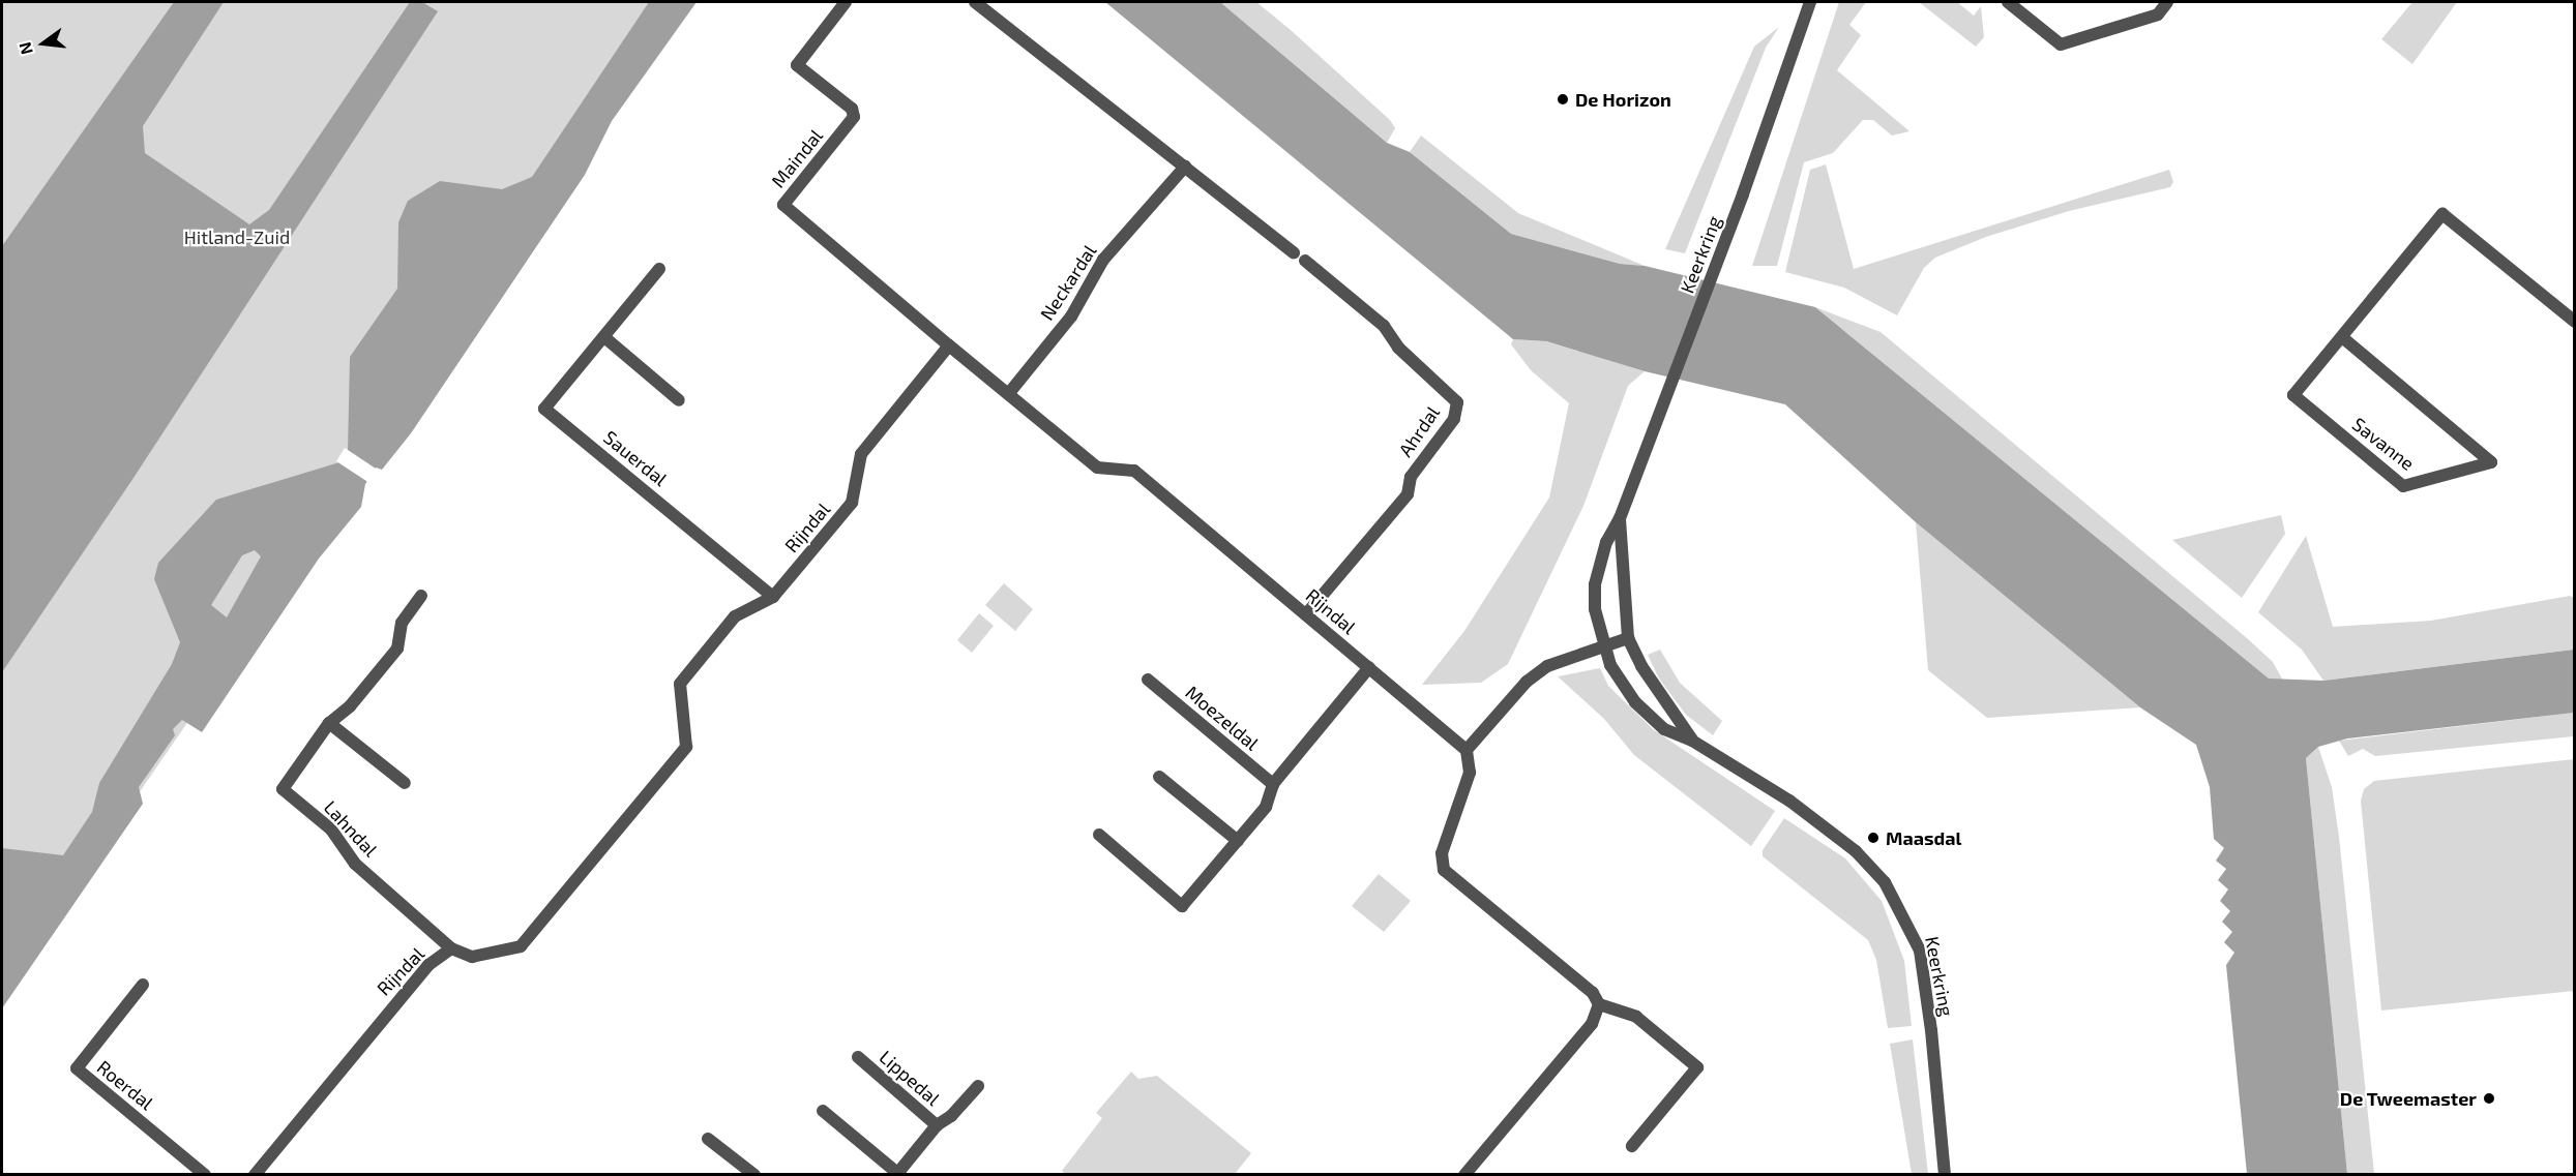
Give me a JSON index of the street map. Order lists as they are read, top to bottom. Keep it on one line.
{"streets":{"street":["Maindal","Keerkring","Neckardal","Ahrdal","Savanne","Sauerdal","Rijndal","Moezeldal","Lahndal","Lippedal","Roerdal"]},"crossings":[["Maindal","Rijndal"],["Neckardal","Rijndal"],["Ahrdal","Rijndal"],["Sauerdal","Rijndal"],["Rijndal","Lahndal"]],"parks":["Hitland-Zuid"],"places":["De Horizon","Maasdal","De Tweemaster"],"north":"left"}
